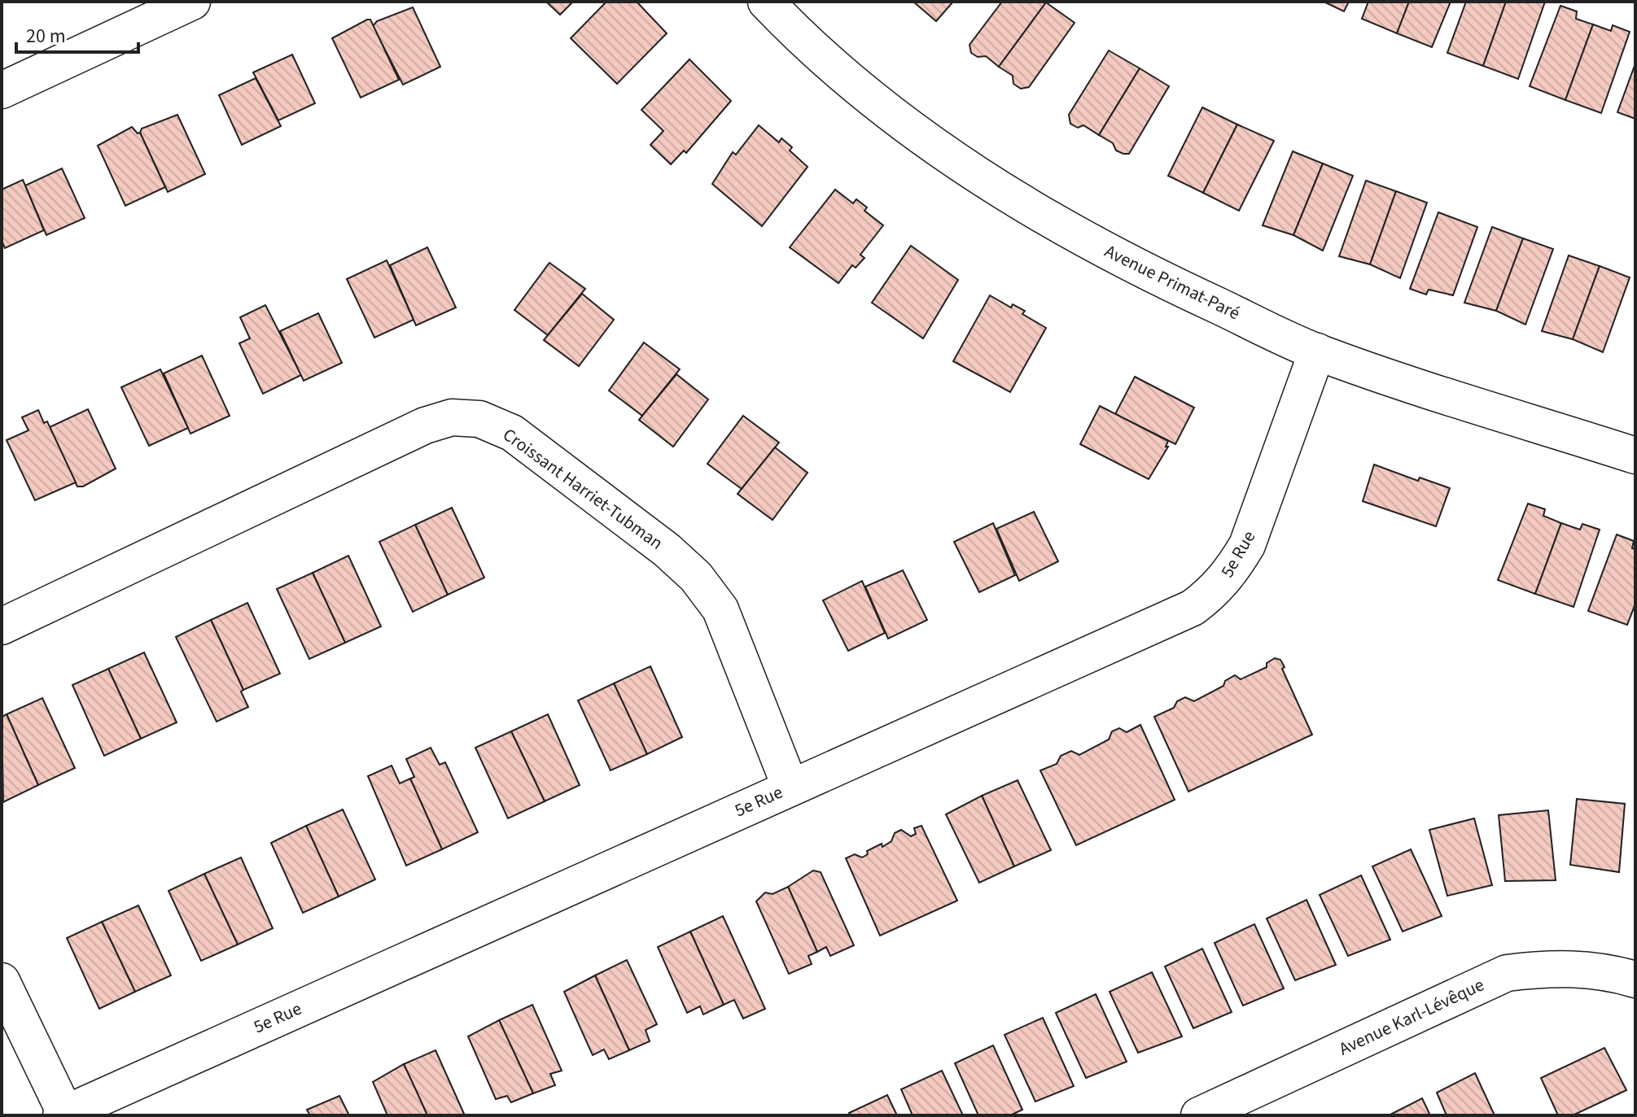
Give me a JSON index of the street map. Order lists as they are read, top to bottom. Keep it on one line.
{"streets":{"street":["Avenue Primat-Paré","Croissant Harriet-Tubman","5e Rue","Avenue Karl-Lévêque"]},"crossings":[["Avenue Primat-Paré","5e Rue"],["Croissant Harriet-Tubman","5e Rue"]],"scale_bar":"20 m"}
